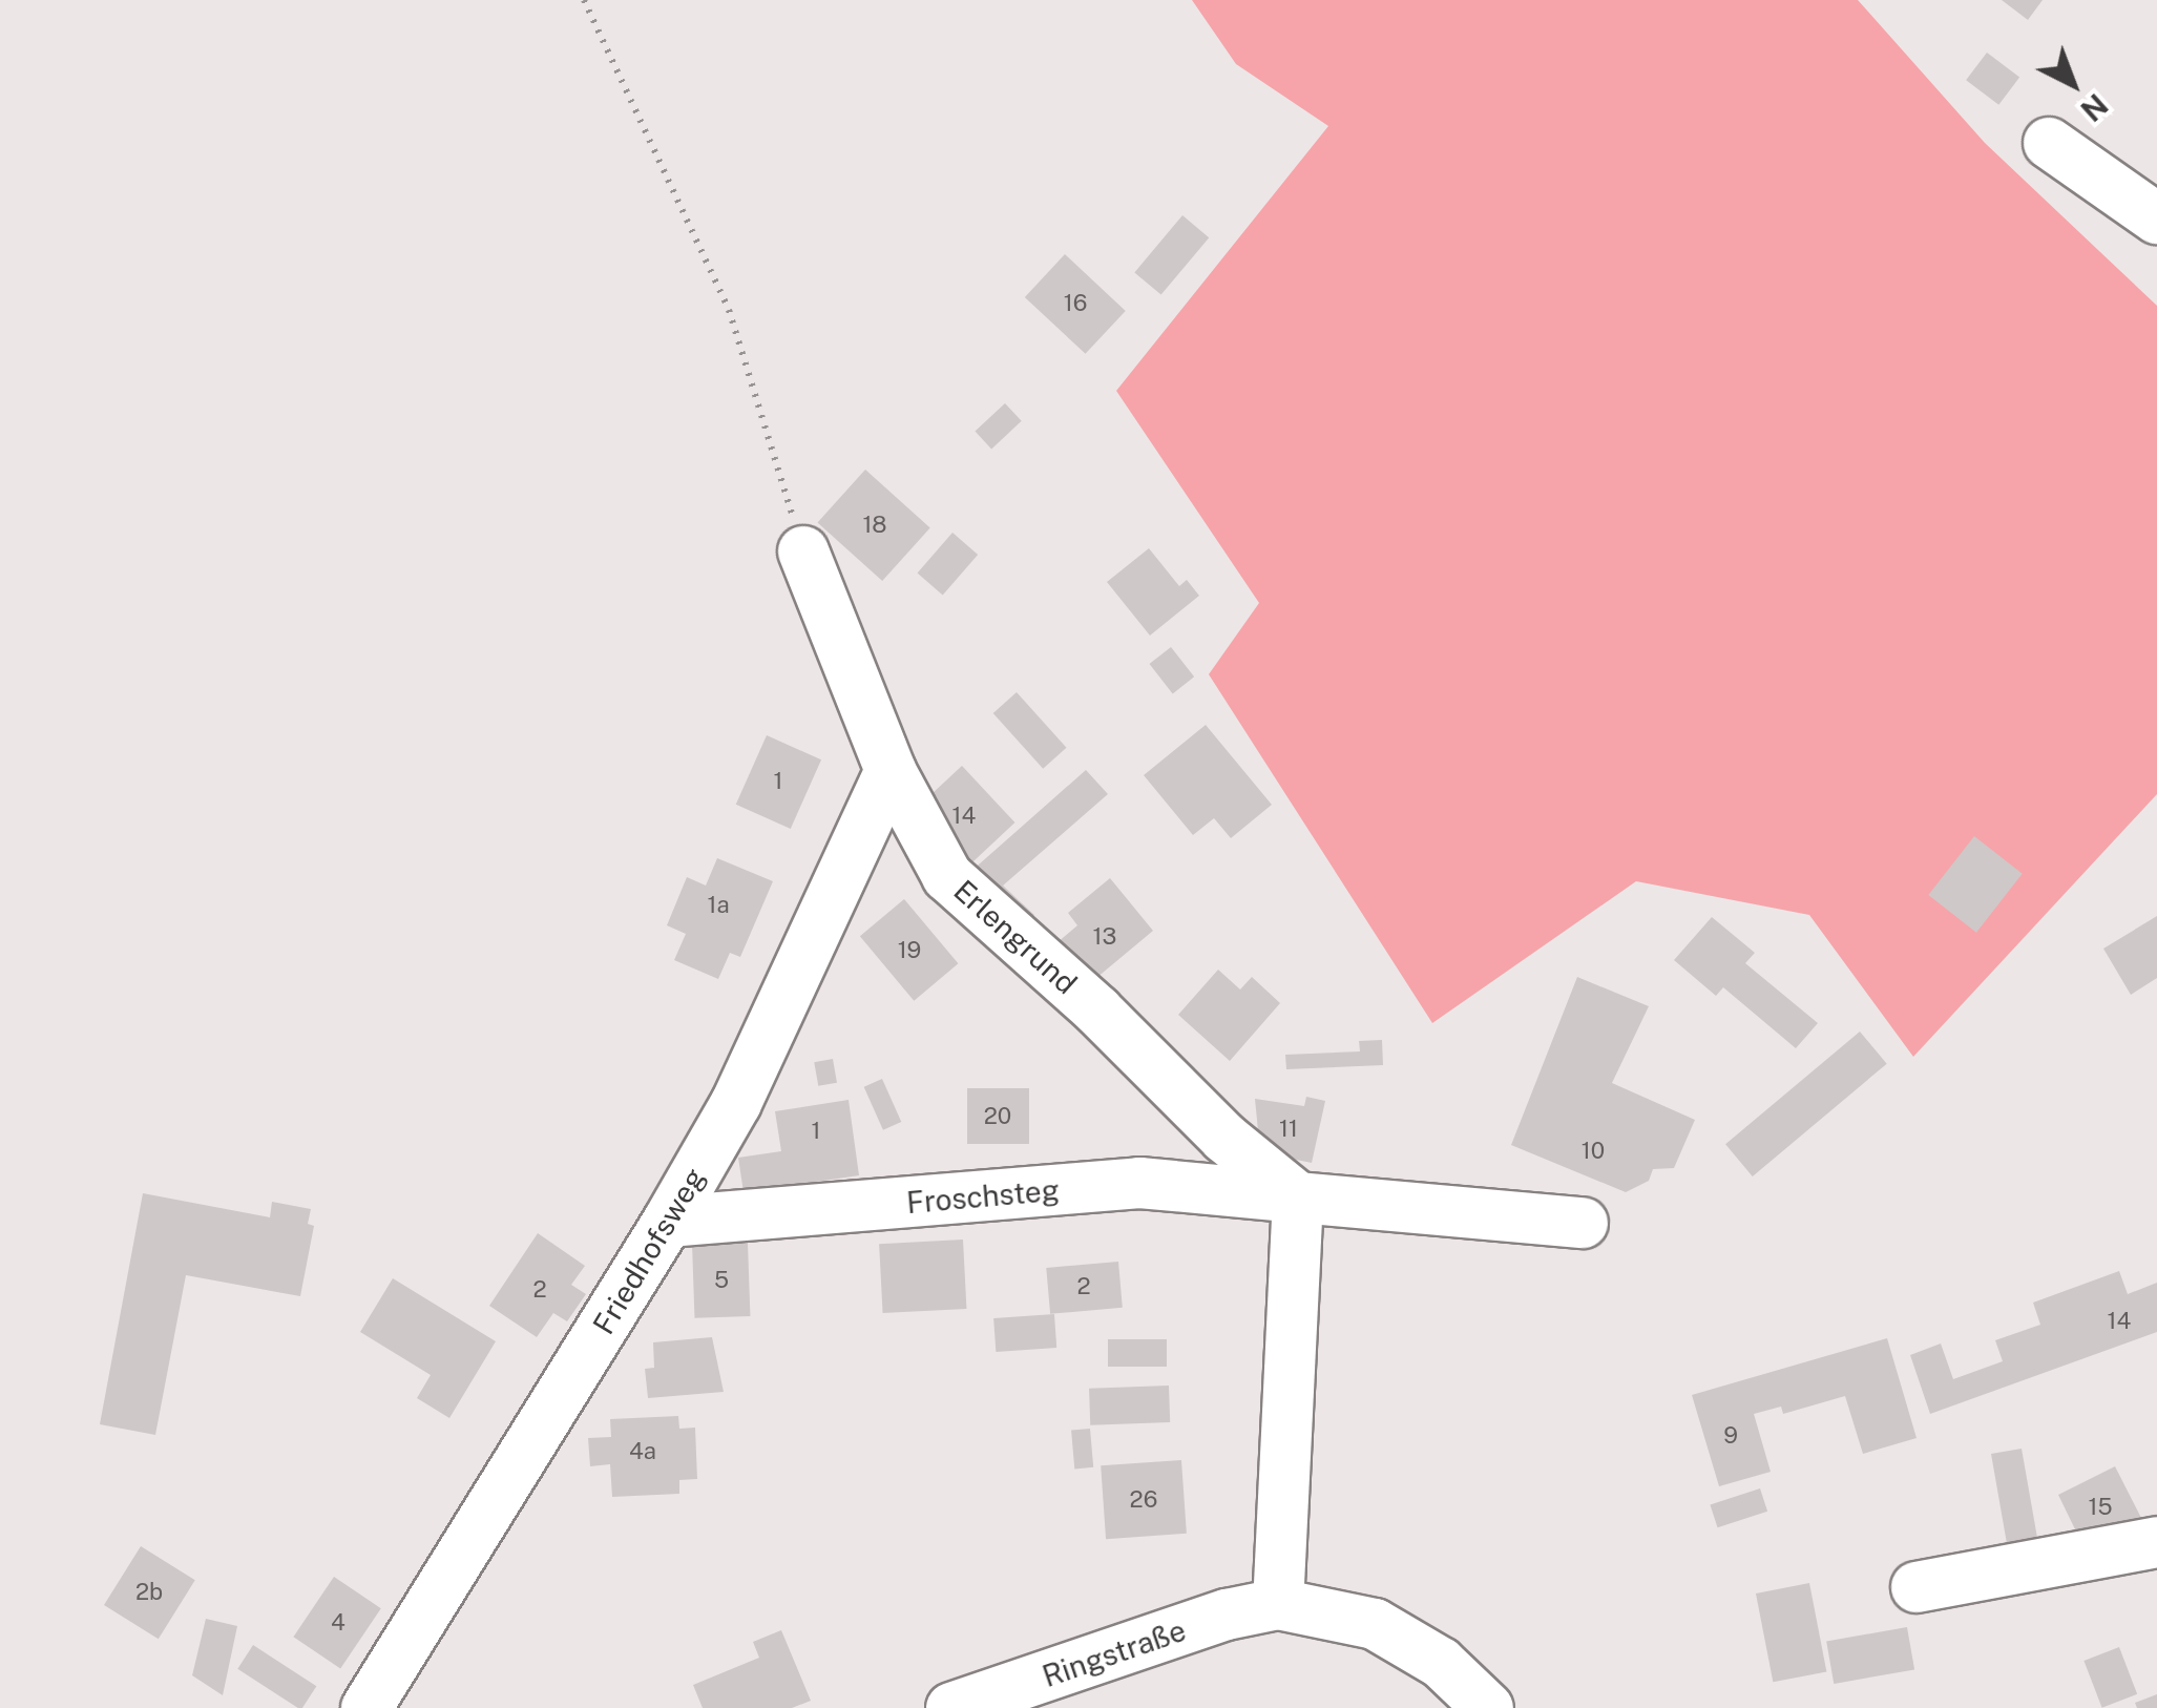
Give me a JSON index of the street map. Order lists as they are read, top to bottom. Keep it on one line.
{"streets":{"street":["Erlengrund","Froschsteg","Friedhofsweg","Ringstraße"]},"crossings":[["Erlengrund","Froschsteg"],["Erlengrund","Friedhofsweg"],["Froschsteg","Friedhofsweg"]],"house_numbers":["16","18","1","14","1a","13","19","20","11","1","10","5","2","2","14","9","4a","26","15","2b","4"],"north":"bottom right"}
